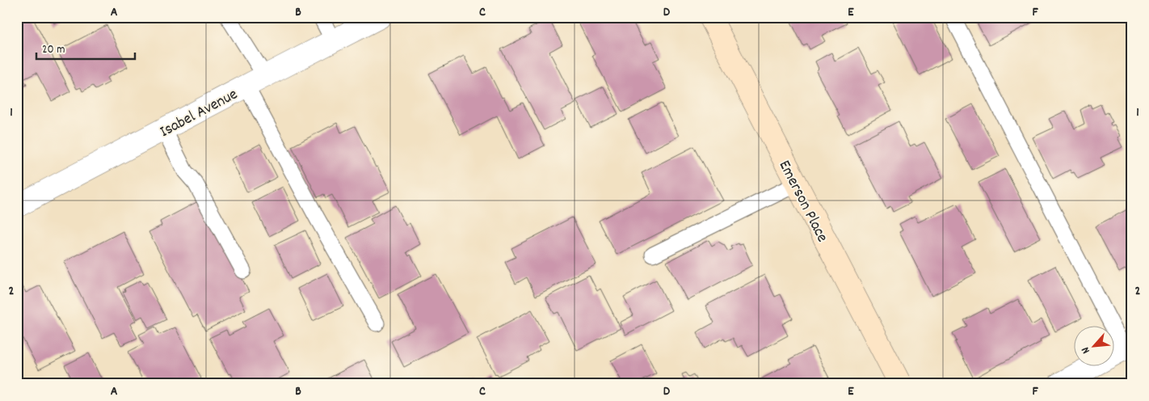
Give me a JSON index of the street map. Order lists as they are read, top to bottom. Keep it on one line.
{"streets":{"street":["Isabel Avenue","Emerson Place"]},"scale_bar":"20 m","north":"bottom left","grid":{"columns":["A","B","C","D","E","F"],"rows":["1","2"]}}
